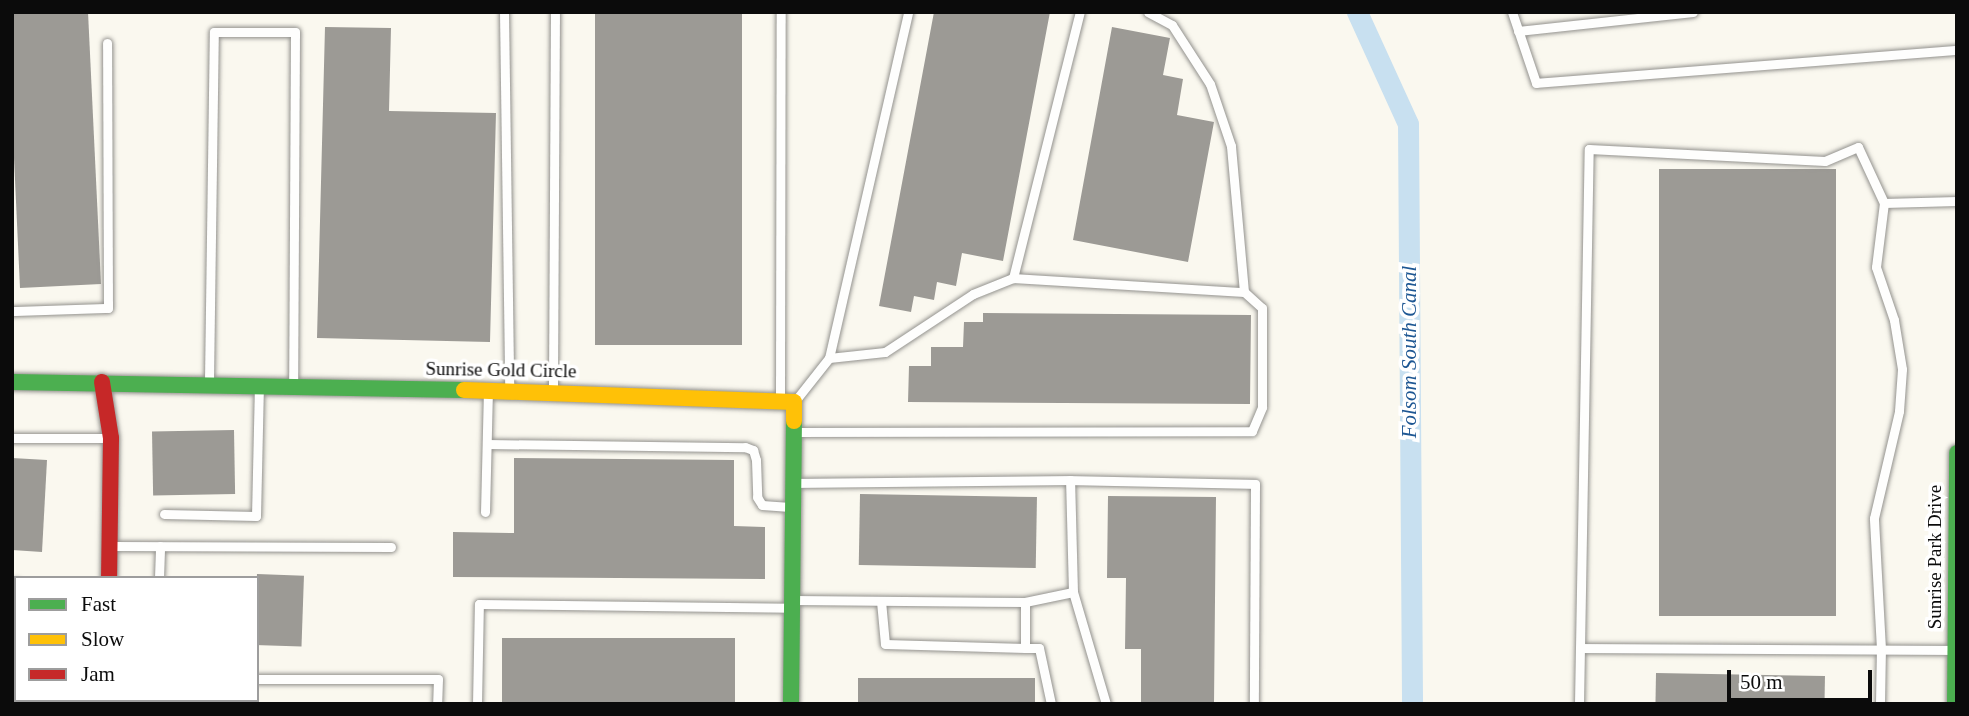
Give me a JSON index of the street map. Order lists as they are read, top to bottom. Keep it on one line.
{"streets":{"street":["Sunrise Gold Circle","Sunrise Park Drive"]},"water":["Folsom South Canal"],"legend":["Fast","Slow","Jam"],"scale_bar":"50 m"}
